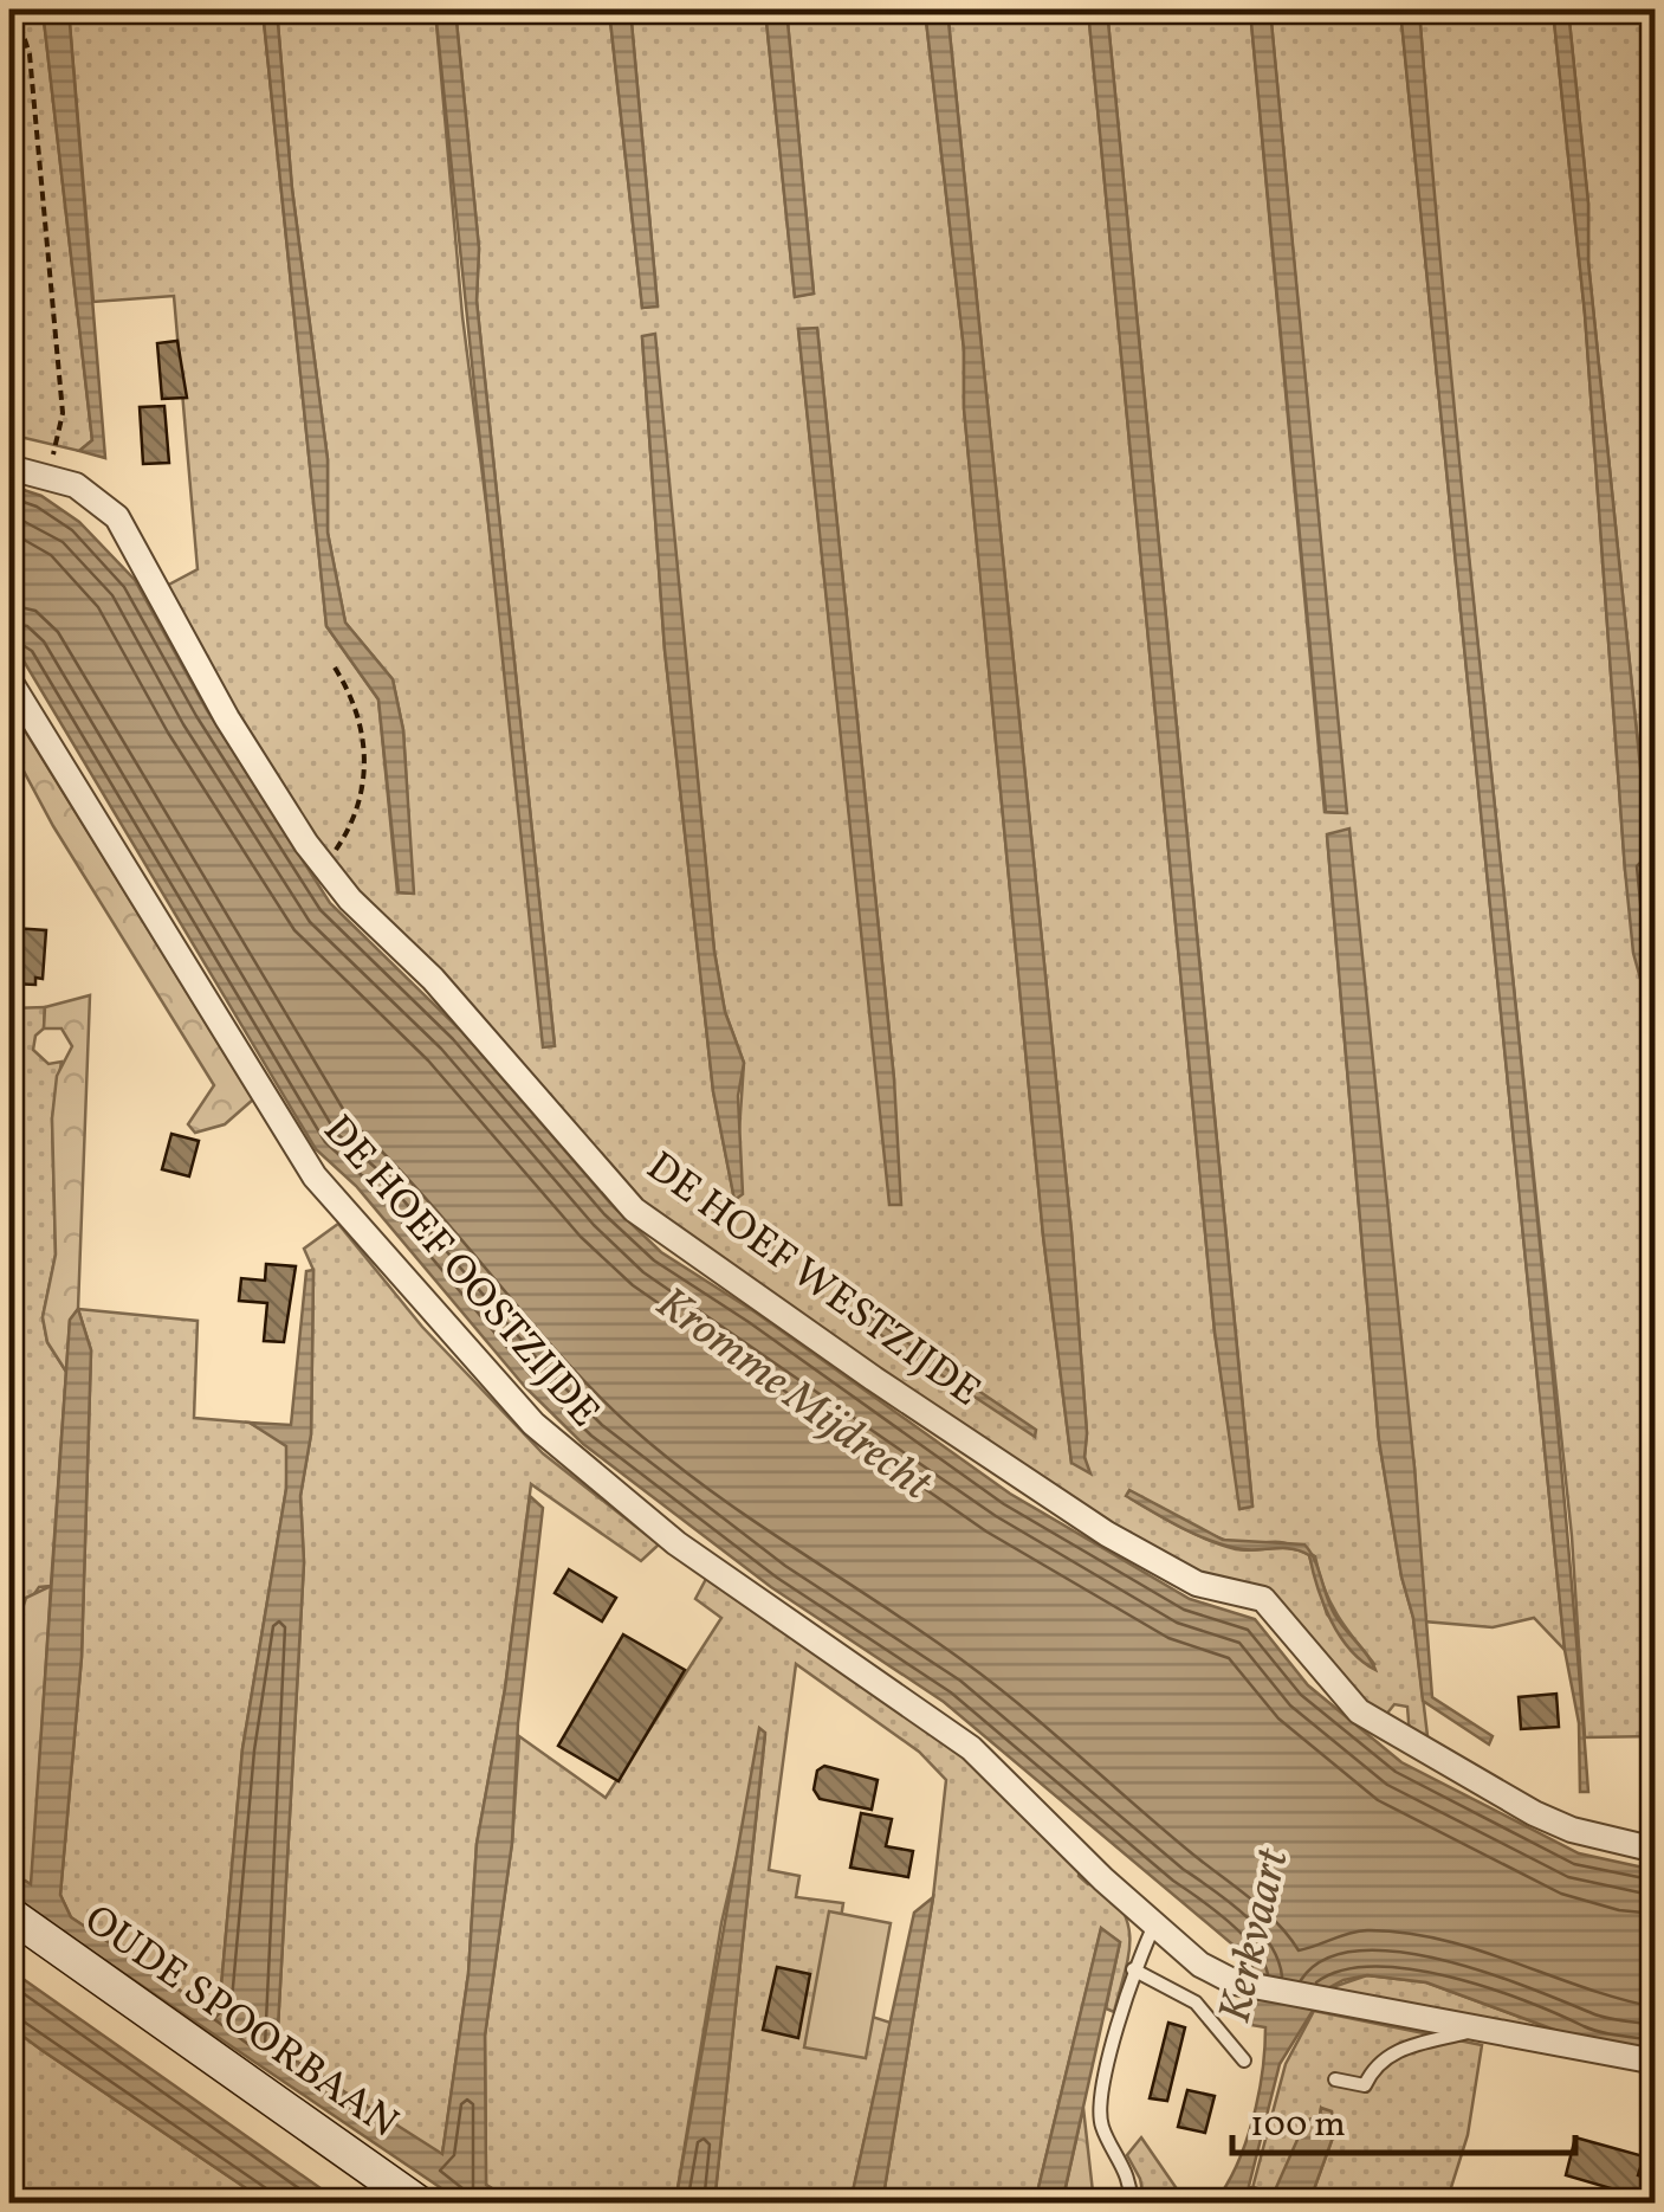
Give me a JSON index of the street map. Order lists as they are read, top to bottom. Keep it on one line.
{"streets":{"street":["DE HOEF OOSTZIJDE","DE HOEF WESTZIJDE","OUDE SPOORBAAN"]},"water":["Kromme Mijdrecht","Kerkvaart"],"scale_bar":"100 m"}
